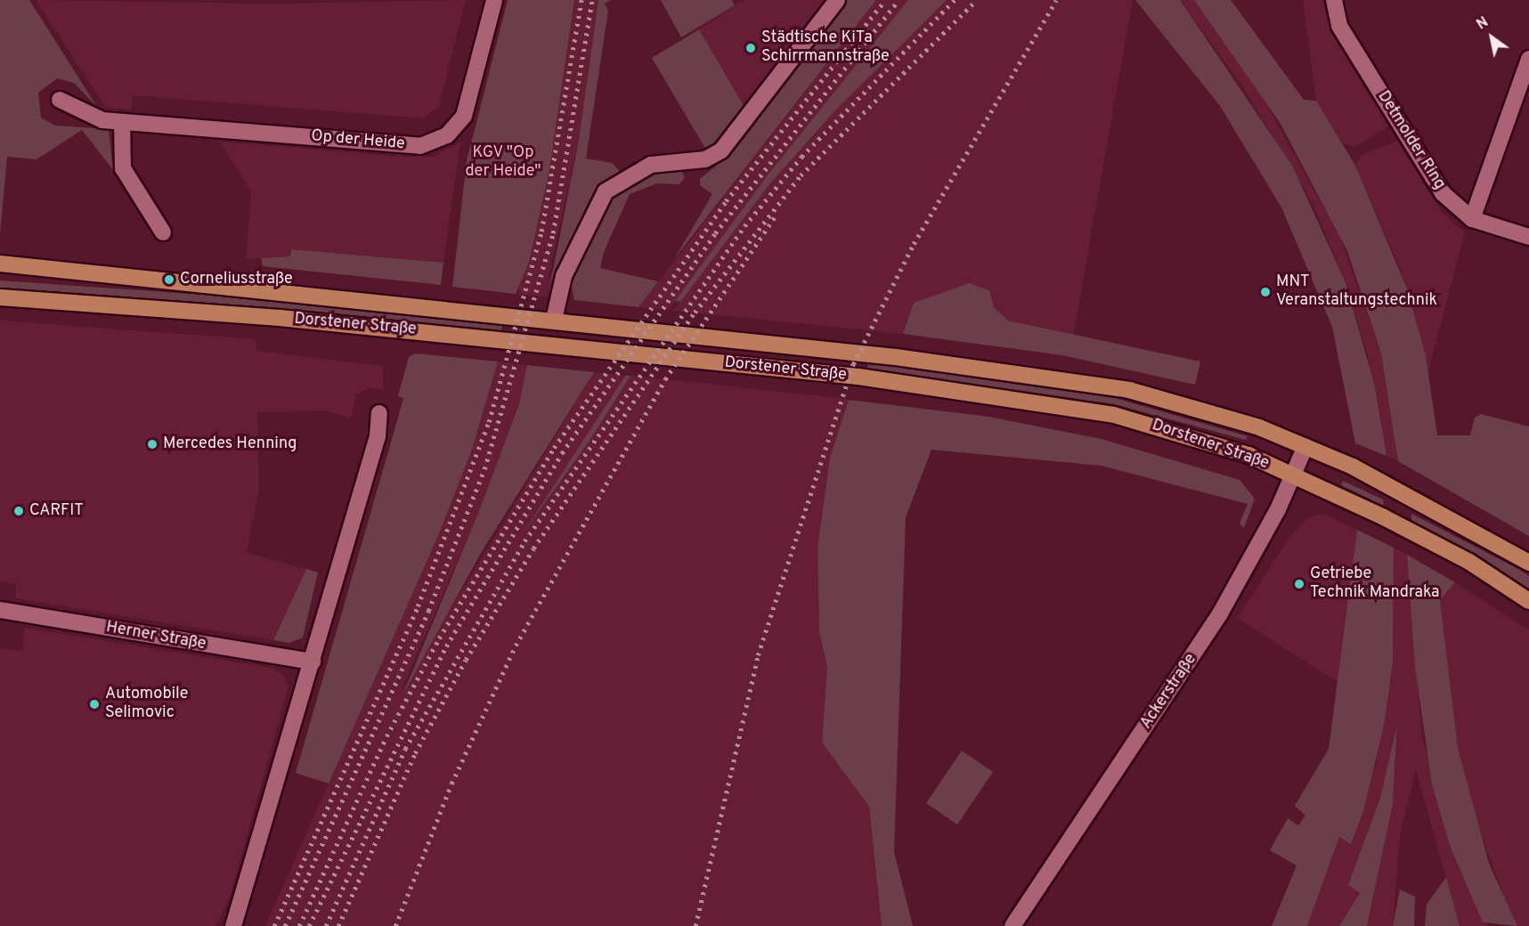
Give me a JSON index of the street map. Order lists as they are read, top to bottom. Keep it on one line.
{"streets":{"main road":["Dorstener Straße"],"street":["Op der Heide","Detmolder Ring","Herner Straße","Ackerstraße"]},"crossings":[["Dorstener Straße","Ackerstraße"]],"parks":["KGV \"Op der Heide\""],"places":["Städtische KiTa Schirrmannstraße","Corneliusstraße","MNT Veranstaltungstechnik","Mercedes Henning","CARFIT","Getriebe Technik Mandraka","Automobile Selimovic"],"north":"top left"}
